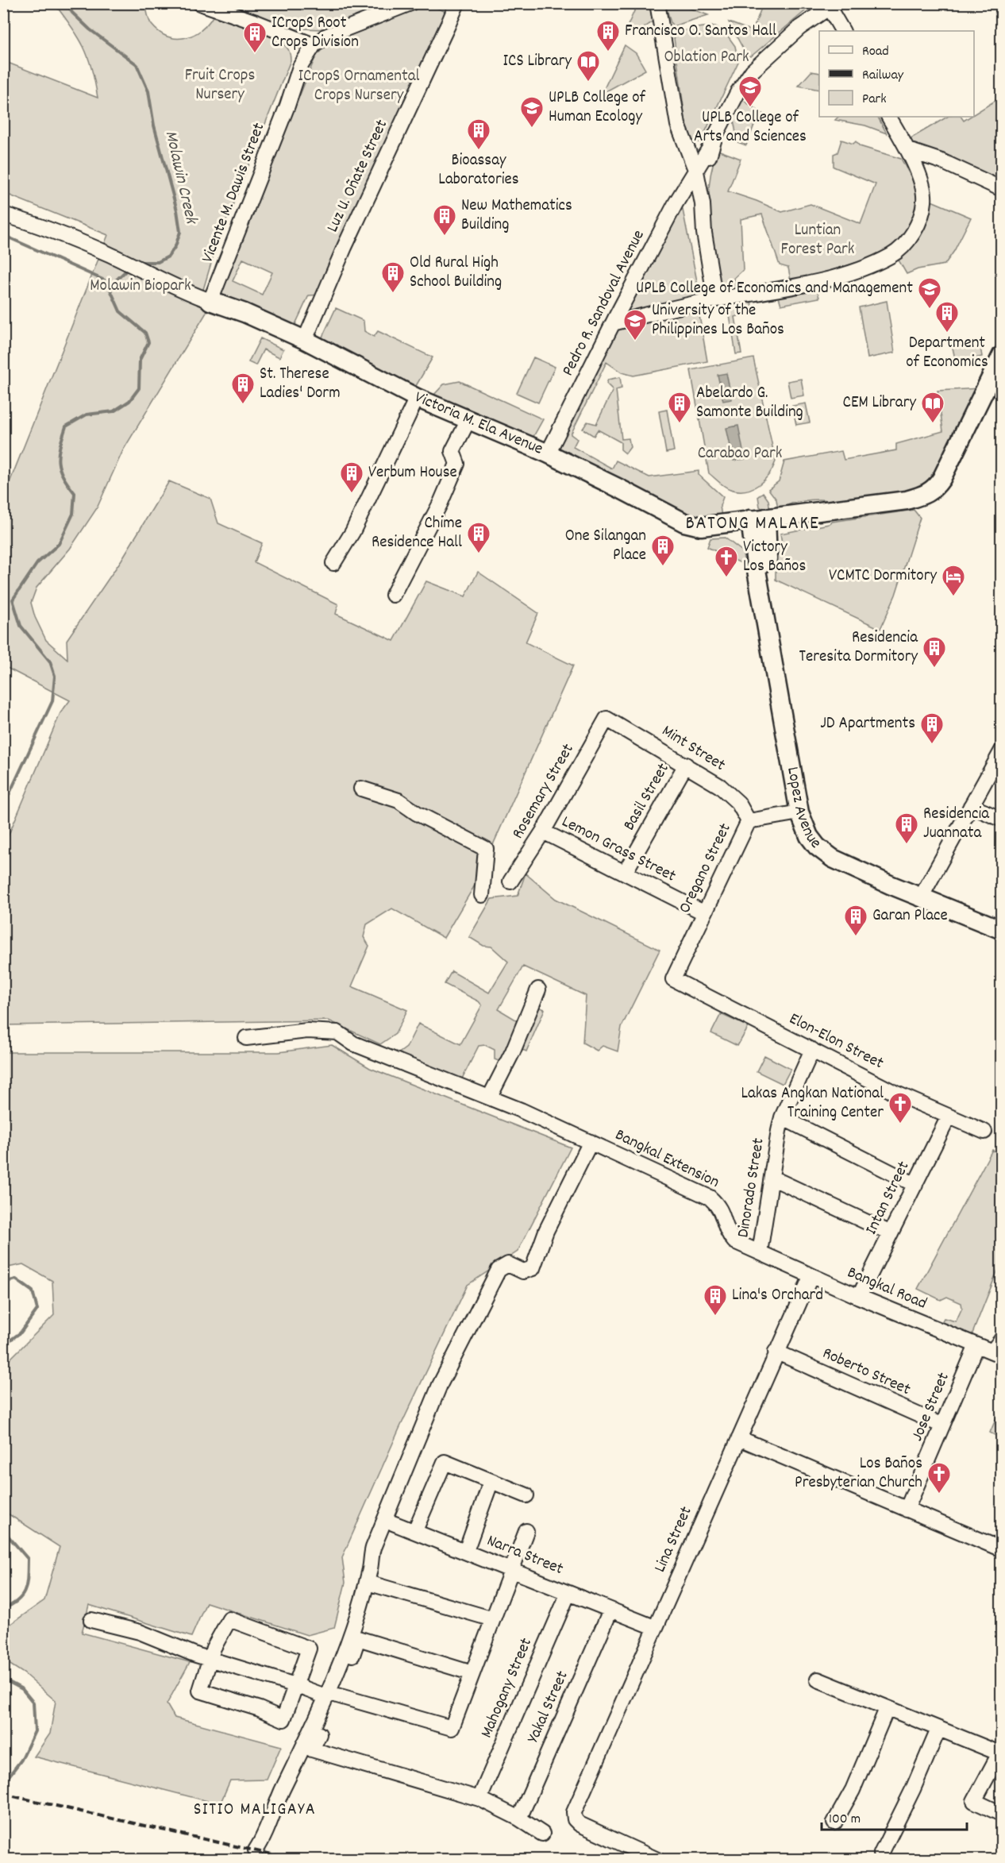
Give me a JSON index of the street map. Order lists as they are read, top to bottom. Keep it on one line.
{"streets":{"main road":["Victoria M. Ela Avenue","Lopez Avenue"],"street":["Luz U. Oñate Street","Vicente M. Dawis Street","Pedro R. Sandoval Avenue","Mint Street","Rosemary Street","Basil Street","Lemon Grass Street","Oregano Street","Elon-Elon Street","Bangkal Extension","Dinorado Street","Intan Street","Bangkal Road","Roberto Street","Jose Street","Lina Street","Narra Street","Mahogany Street","Yakal Street"]},"crossings":[["Luz U. Oñate Street","Victoria M. Ela Avenue"],["Vicente M. Dawis Street","Victoria M. Ela Avenue"],["Pedro R. Sandoval Avenue","Victoria M. Ela Avenue"],["Victoria M. Ela Avenue","Lopez Avenue"],["Mint Street","Rosemary Street"],["Mint Street","Basil Street"],["Mint Street","Oregano Street"],["Rosemary Street","Lemon Grass Street"],["Basil Street","Lemon Grass Street"],["Lopez Avenue","Oregano Street"],["Lemon Grass Street","Oregano Street"],["Oregano Street","Elon-Elon Street"],["Elon-Elon Street","Dinorado Street"],["Elon-Elon Street","Intan Street"],["Bangkal Extension","Dinorado Street"],["Bangkal Extension","Bangkal Road"],["Dinorado Street","Bangkal Road"],["Intan Street","Bangkal Road"],["Bangkal Road","Jose Street"],["Bangkal Road","Lina Street"],["Roberto Street","Jose Street"],["Roberto Street","Lina Street"],["Lina Street","Narra Street"],["Narra Street","Mahogany Street"],["Narra Street","Yakal Street"]],"districts":["BATONG MALAKE","SITIO MALIGAYA"],"water":["Molawin Creek"],"parks":["Oblation Park","Fruit Crops Nursery","ICropS Ornamental Crops Nursery","Luntian Forest Park","Molawin Biopark","Carabao Park"],"places":{"building":["Francisco O. Santos Hall","ICropS Root Crops Division","Bioassay Laboratories","New Mathematics Building","Old Rural High School Building","Department of Economics","St. Therese Ladies' Dorm","Abelardo G. Samonte Building","Verbum House","Chime Residence Hall","One Silangan Place","Residencia Teresita Dormitory","JD Apartments","Residencia Juannata","Garan Place","Lina's Orchard"],"library":["ICS Library","CEM Library"],"school or university":["UPLB College of Arts and Sciences","UPLB College of Human Ecology","UPLB College of Economics and Management","University of the Philippines Los Baños"],"church":["Victory Los Baños","Lakas Angkan National Training Center","Los Baños Presbyterian Church"],"hotel":["VCMTC Dormitory"]},"legend":["Road","Railway","Park"],"scale_bar":"100 m"}
